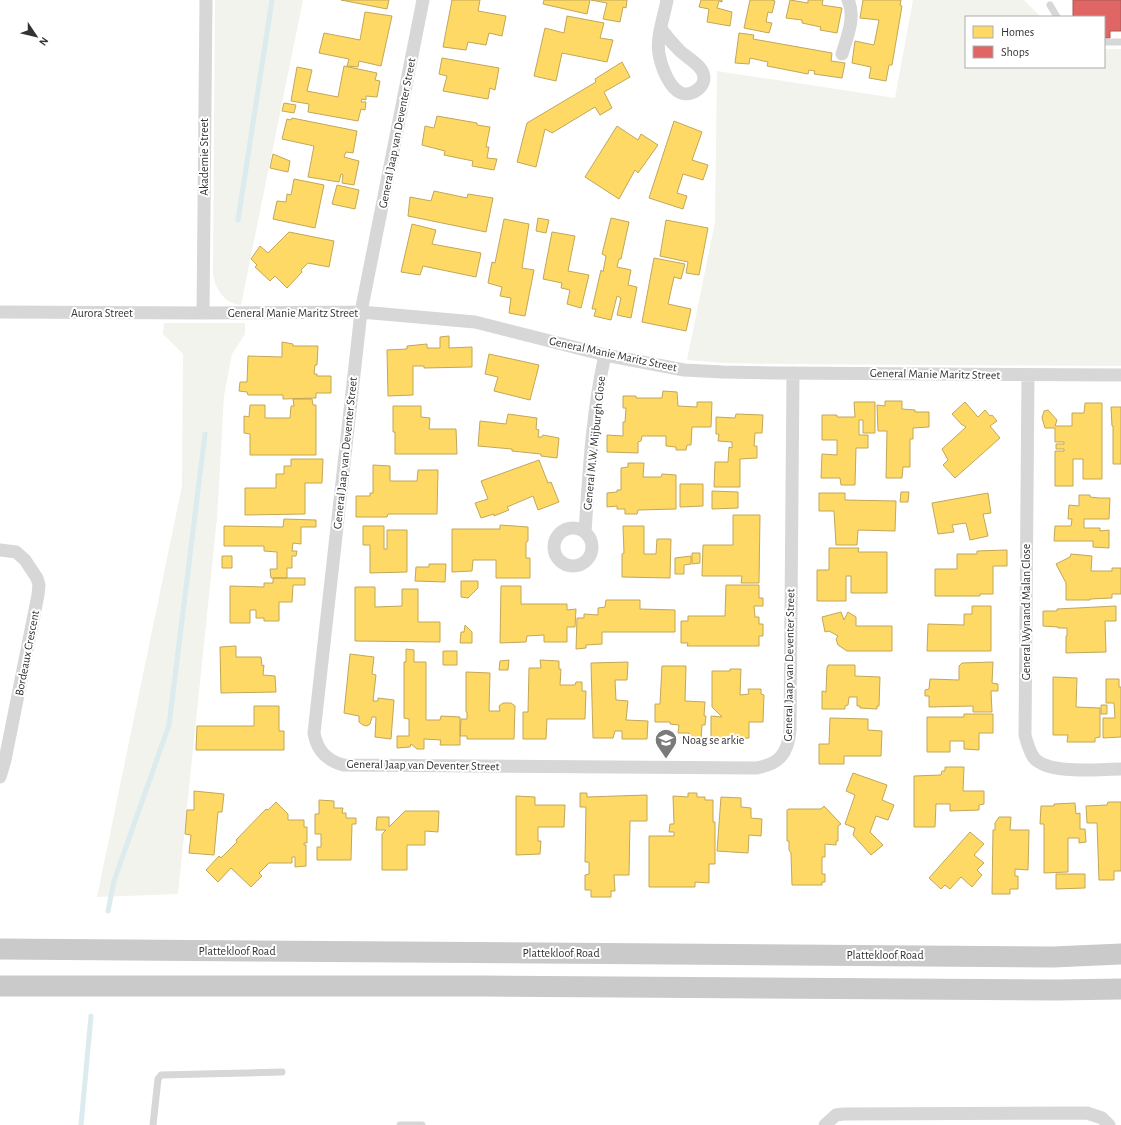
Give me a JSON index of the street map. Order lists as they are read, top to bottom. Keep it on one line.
{"streets":{"main road":["Plattekloof Road"],"street":["General Jaap van Deventer Street","Akademie Street","Aurora Street","General Manie Maritz Street","General M.W. Mijburgh Close","General Wynand Malan Close","Bordeaux Crescent"]},"crossings":[["General Jaap van Deventer Street","General Manie Maritz Street"],["Akademie Street","Aurora Street"],["Akademie Street","General Manie Maritz Street"],["Aurora Street","General Manie Maritz Street"],["General Manie Maritz Street","General M.W. Mijburgh Close"],["General Manie Maritz Street","General Wynand Malan Close"]],"places":{"school or university":["Noag se arkie"]},"legend":["Homes","Shops"],"north":"bottom right"}
